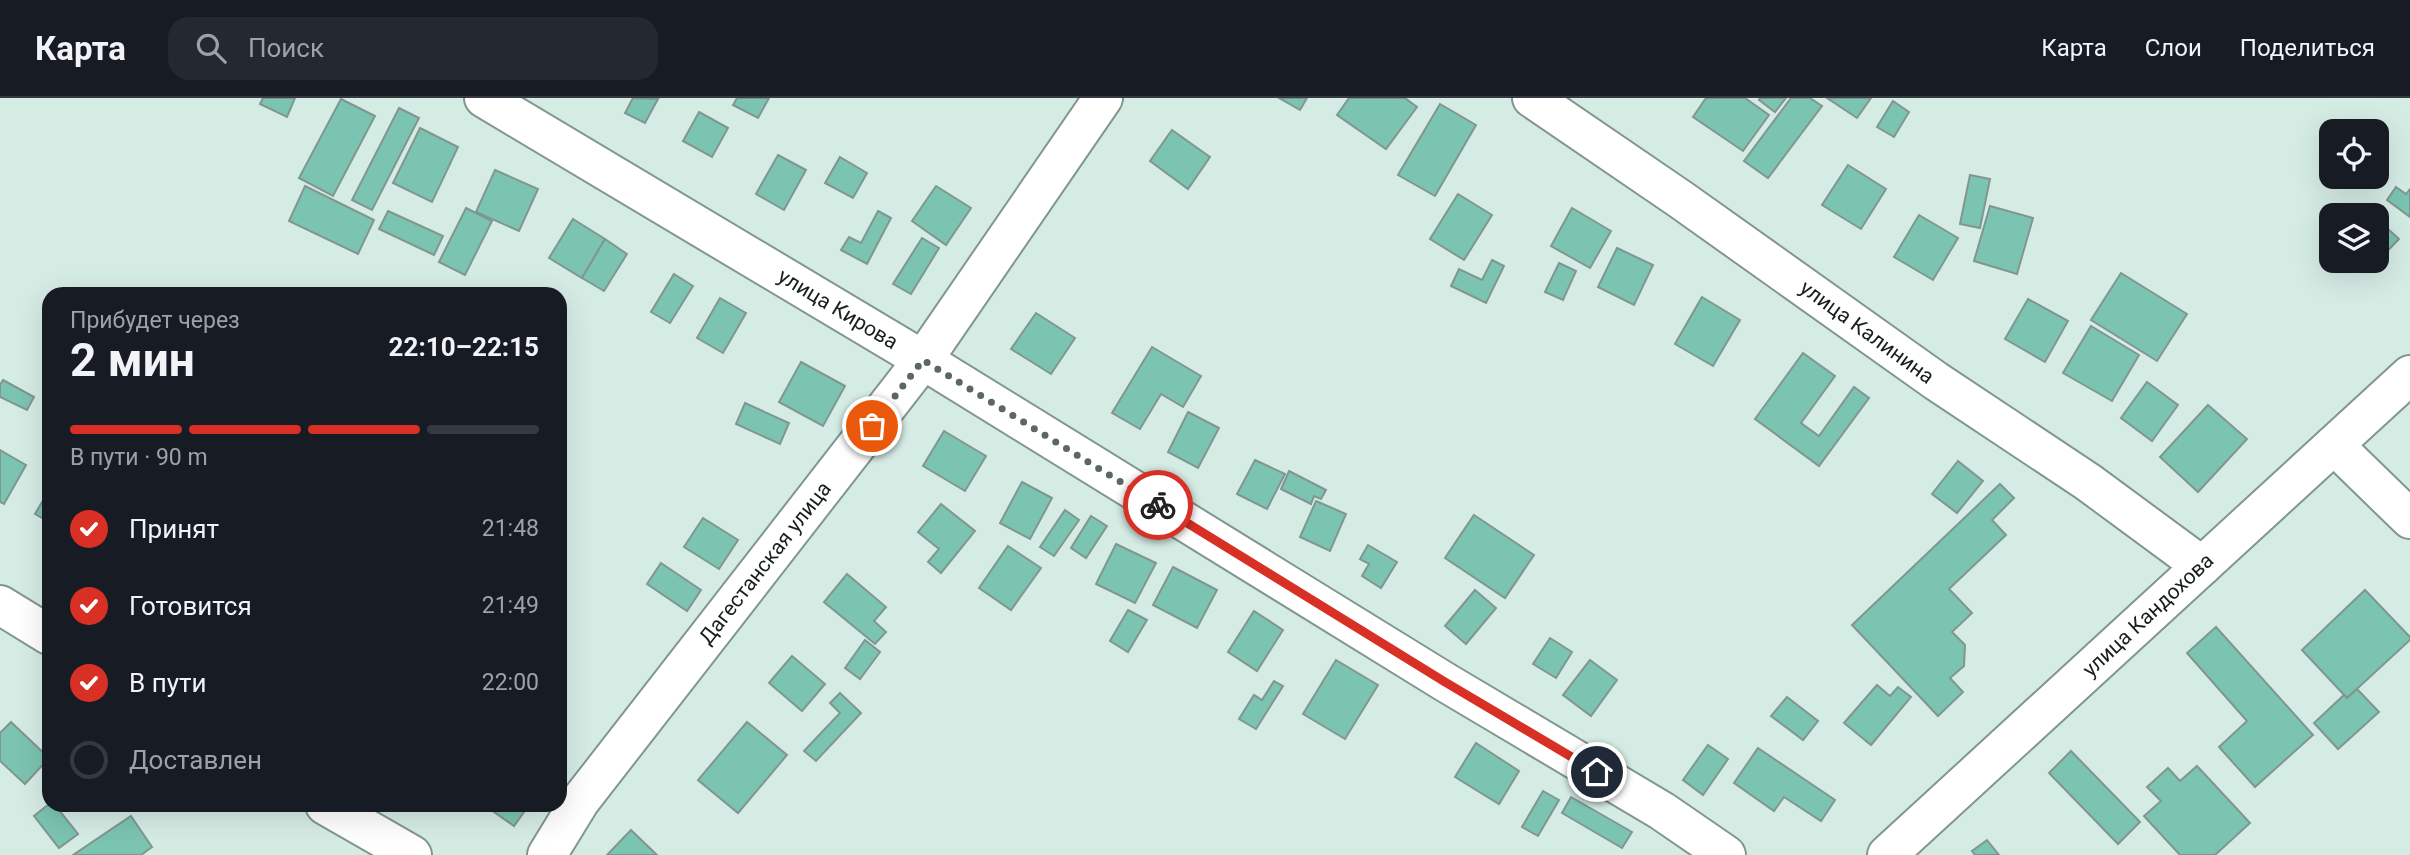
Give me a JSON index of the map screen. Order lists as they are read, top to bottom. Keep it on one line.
{"streets":{"street":["улица Кирова","улица Калинина","Дагестанская улица","улица Кандохова"]},"crossings":[["улица Кирова","Дагестанская улица"],["улица Калинина","улица Кандохова"]],"page":{"header":"Карта","search":"Поиск","nav":["Карта","Слои","Поделиться"],"heading":["2 мин","Прибудет через","22:10–22:15"],"bar":"В пути · 90 m","list":[["Принят","21:48"],["Готовится","21:49"],["В пути","22:00"],"Доставлен"]}}
